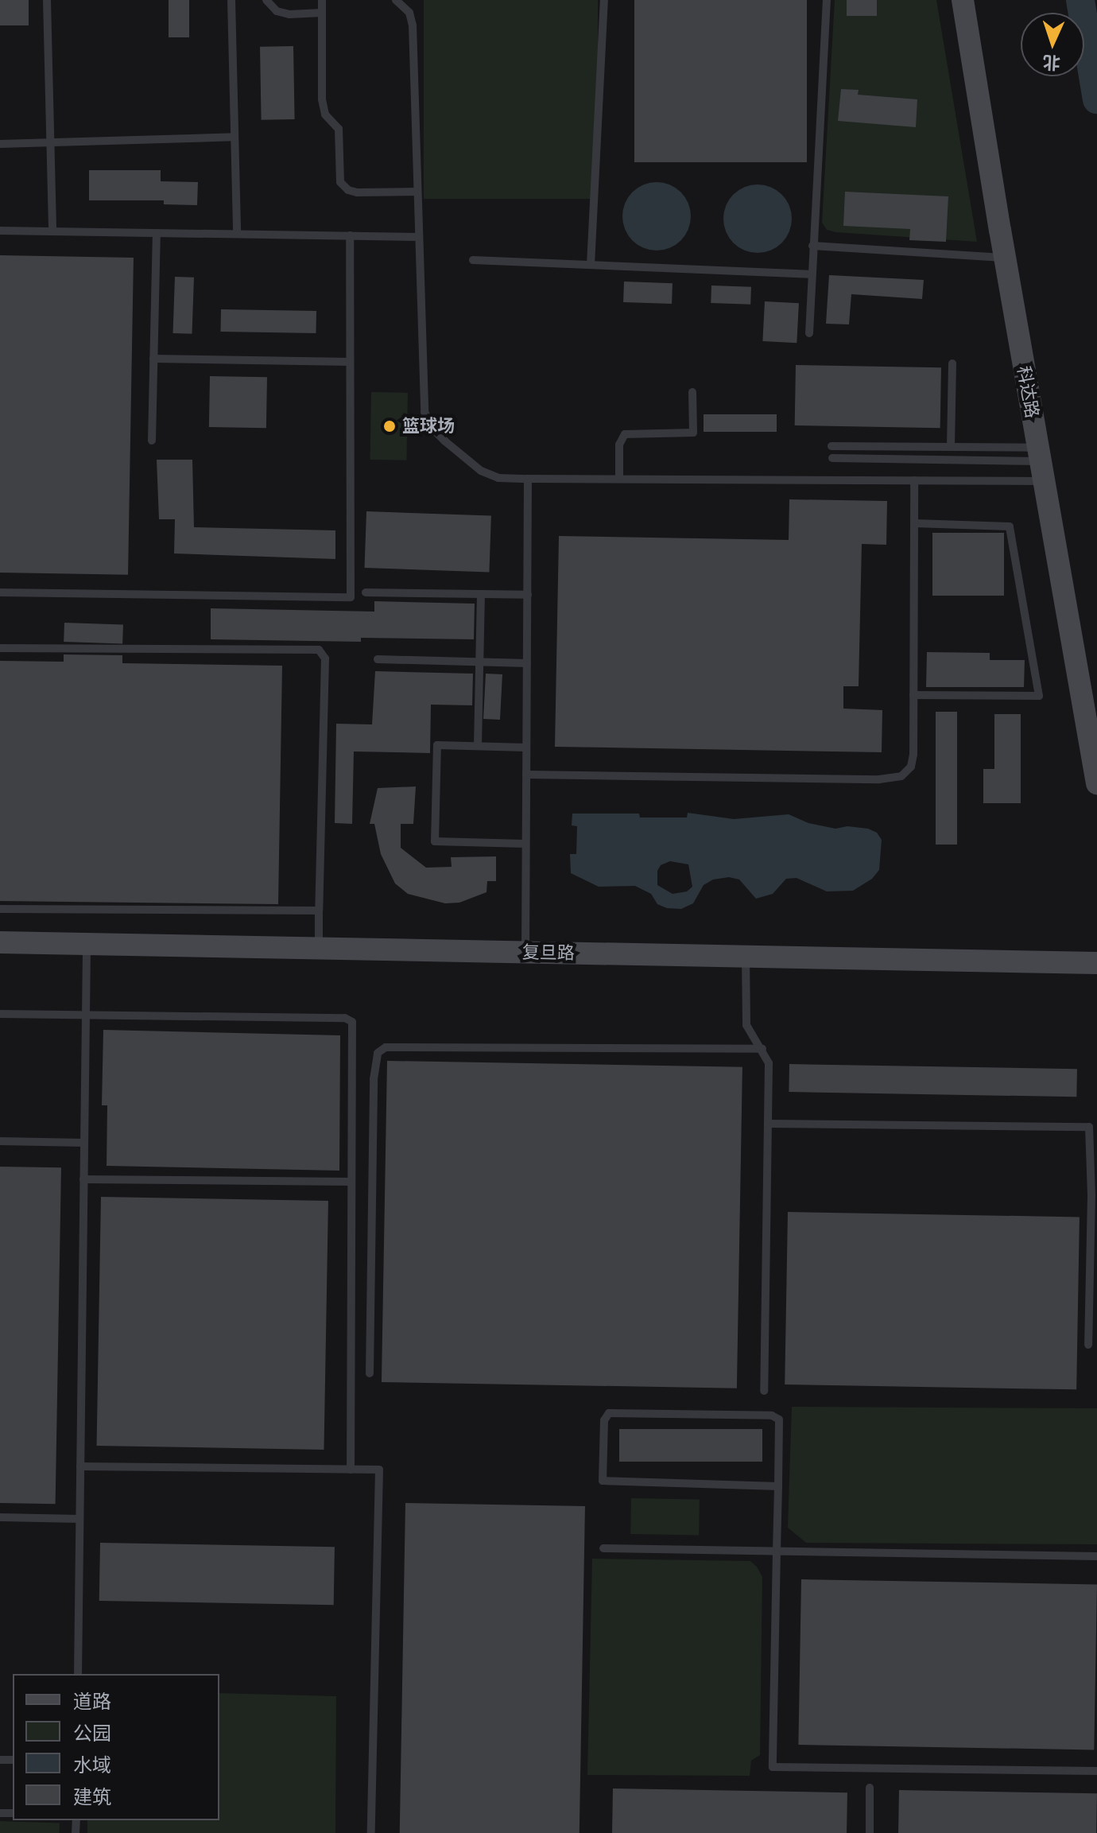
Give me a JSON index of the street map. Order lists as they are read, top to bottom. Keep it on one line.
{"streets":{"street":["科达路","复旦路"]},"places":["篮球场"],"legend":["道路","公园","水域","建筑"],"north":"bottom"}
